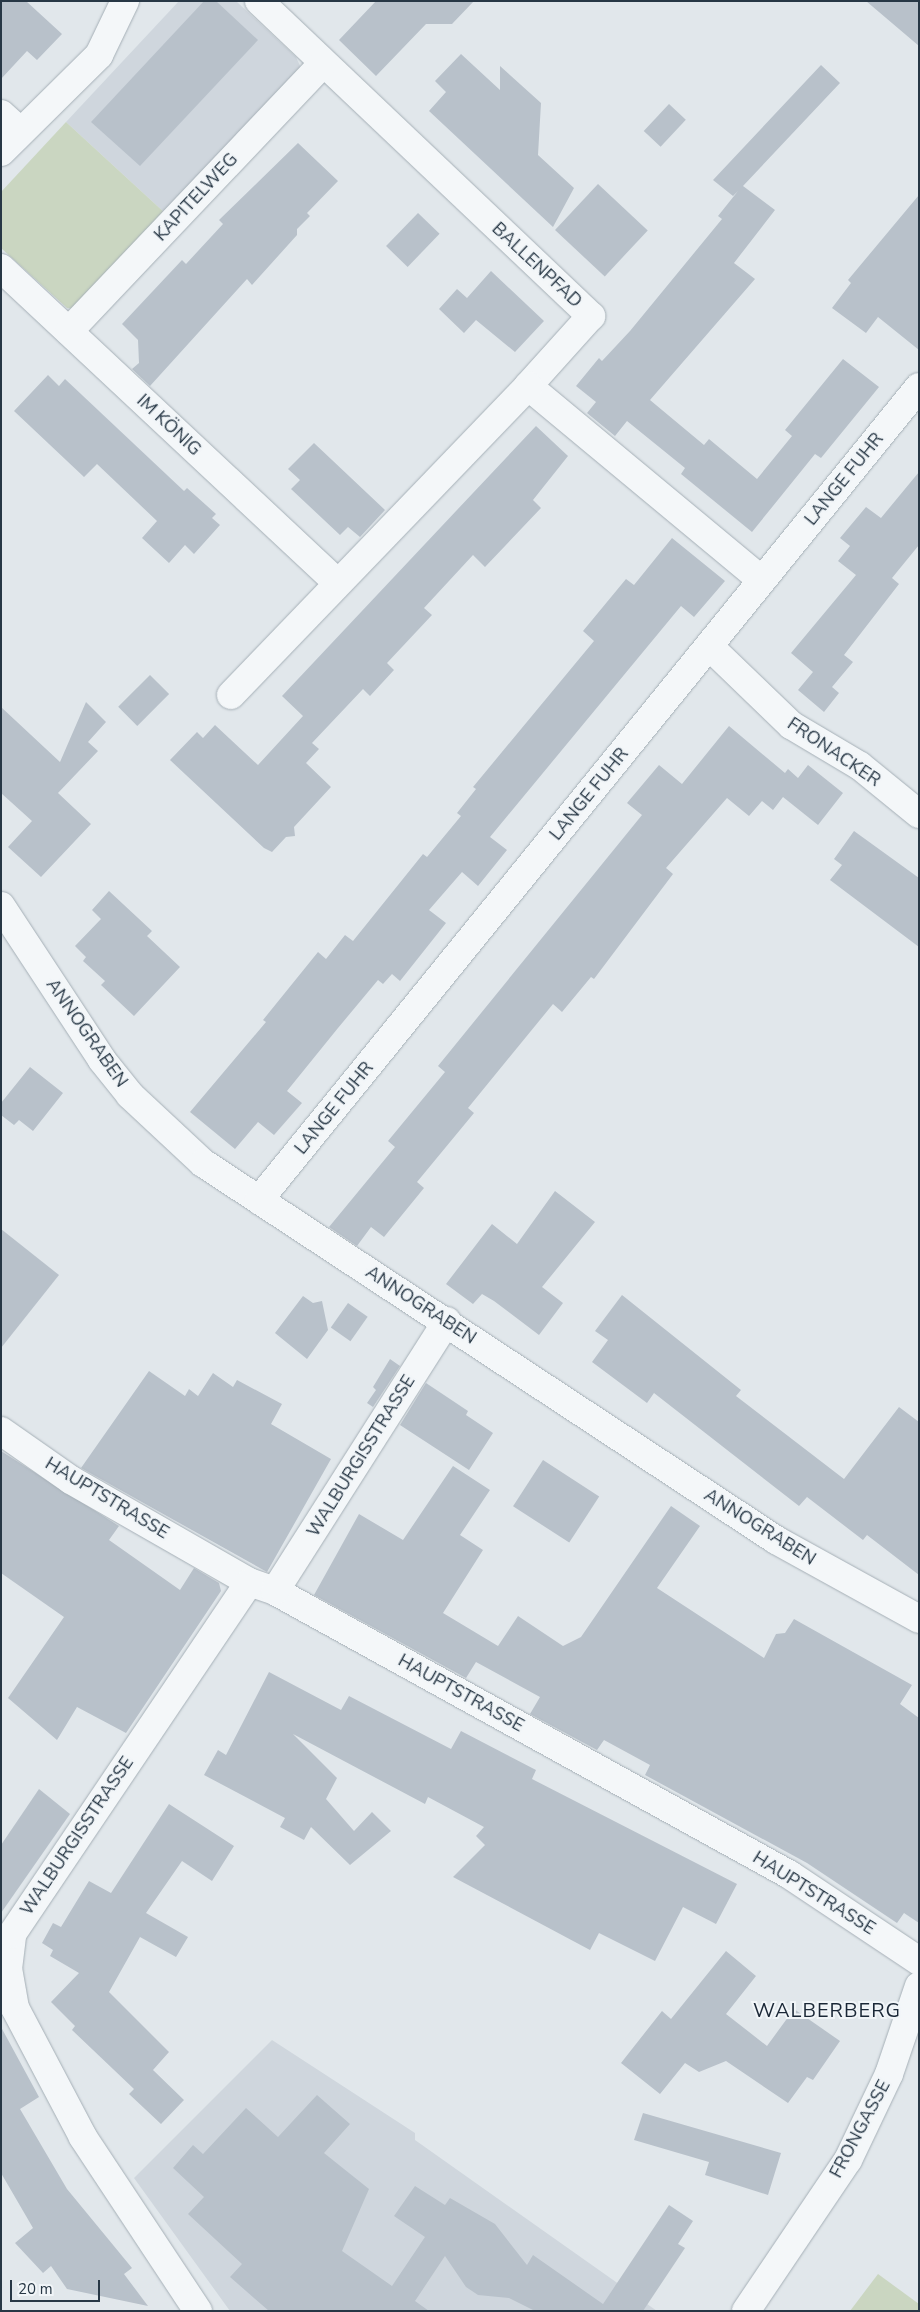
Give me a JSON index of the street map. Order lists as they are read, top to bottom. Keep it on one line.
{"streets":{"street":["KAPITELWEG","BALLENPFAD","IM KÖNIG","LANGE FUHR","FRONACKER","ANNOGRABEN","WALBURGISSTRASSE","HAUPTSTRASSE","FRONGASSE"]},"crossings":[["KAPITELWEG","BALLENPFAD"],["KAPITELWEG","IM KÖNIG"],["LANGE FUHR","FRONACKER"],["LANGE FUHR","ANNOGRABEN"],["ANNOGRABEN","WALBURGISSTRASSE"],["WALBURGISSTRASSE","HAUPTSTRASSE"]],"districts":["WALBERBERG"],"scale_bar":"20 m"}
